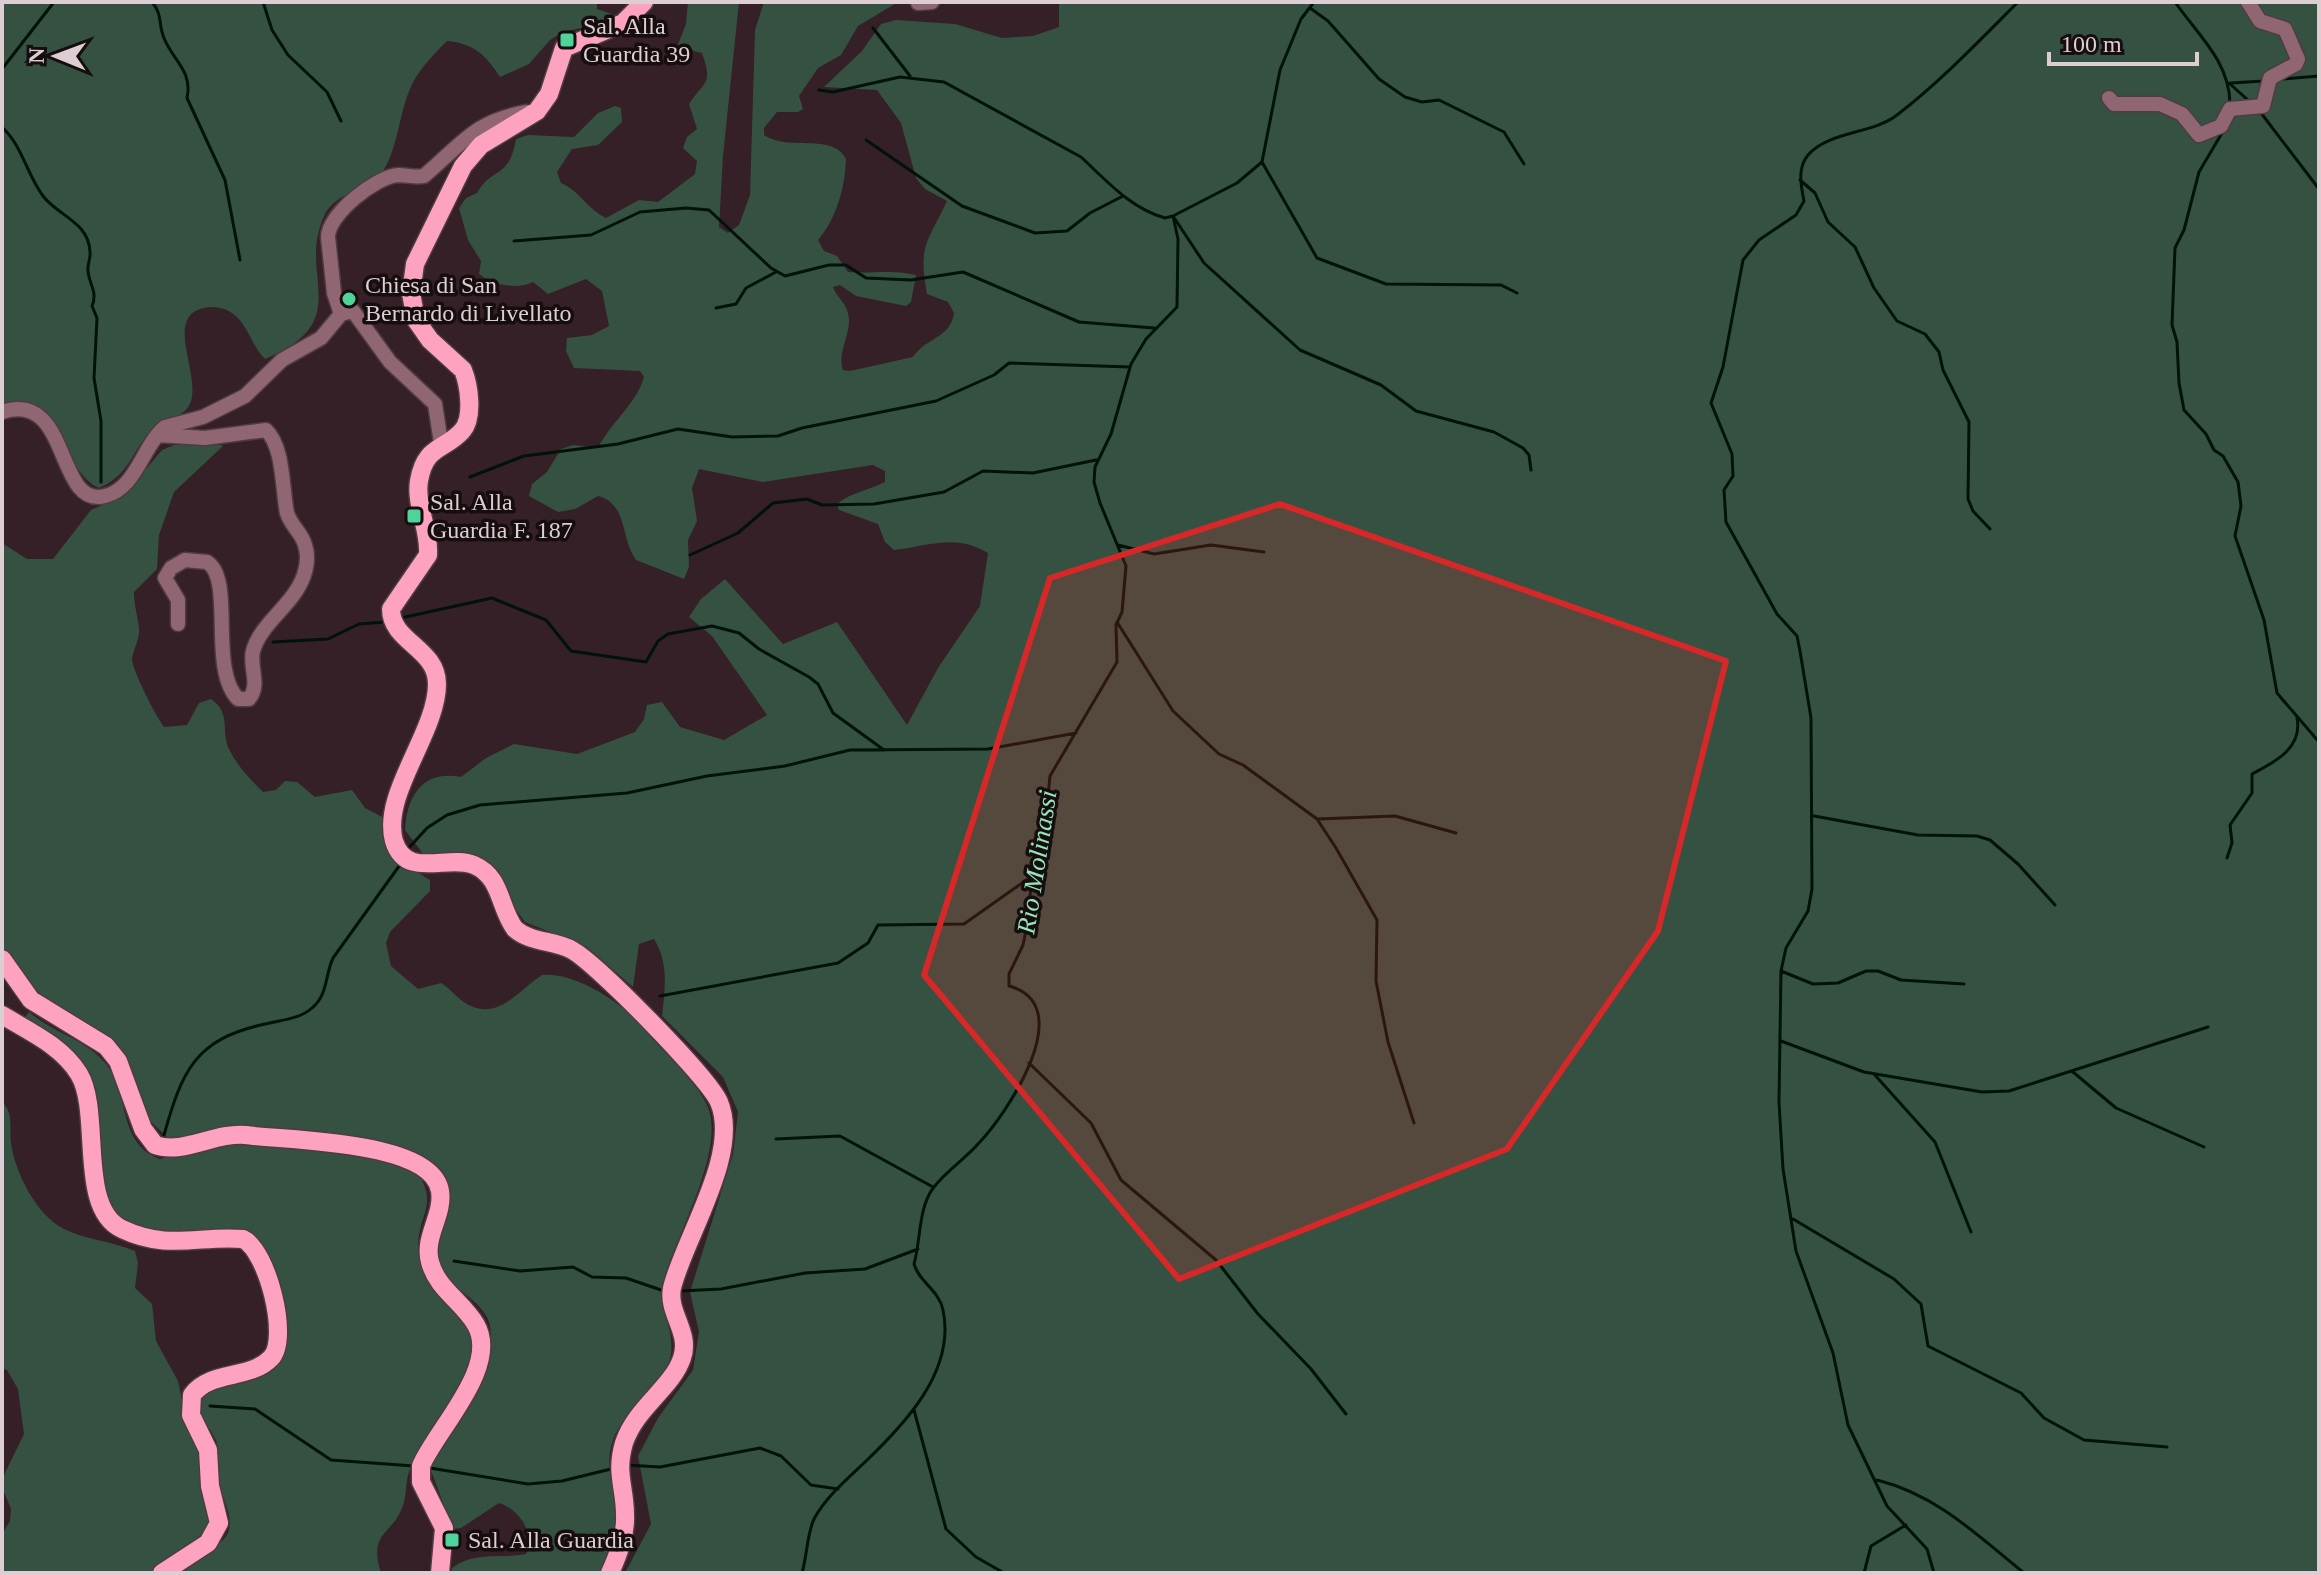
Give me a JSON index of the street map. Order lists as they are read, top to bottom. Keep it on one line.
{"water":["Rio Molinassi"],"places":{"transit":["Sal. Alla Guardia 39","Sal. Alla Guardia F. 187","Sal. Alla Guardia"],"other":["Chiesa di San Bernardo di Livellato"]},"scale_bar":"100 m","north":"left"}
